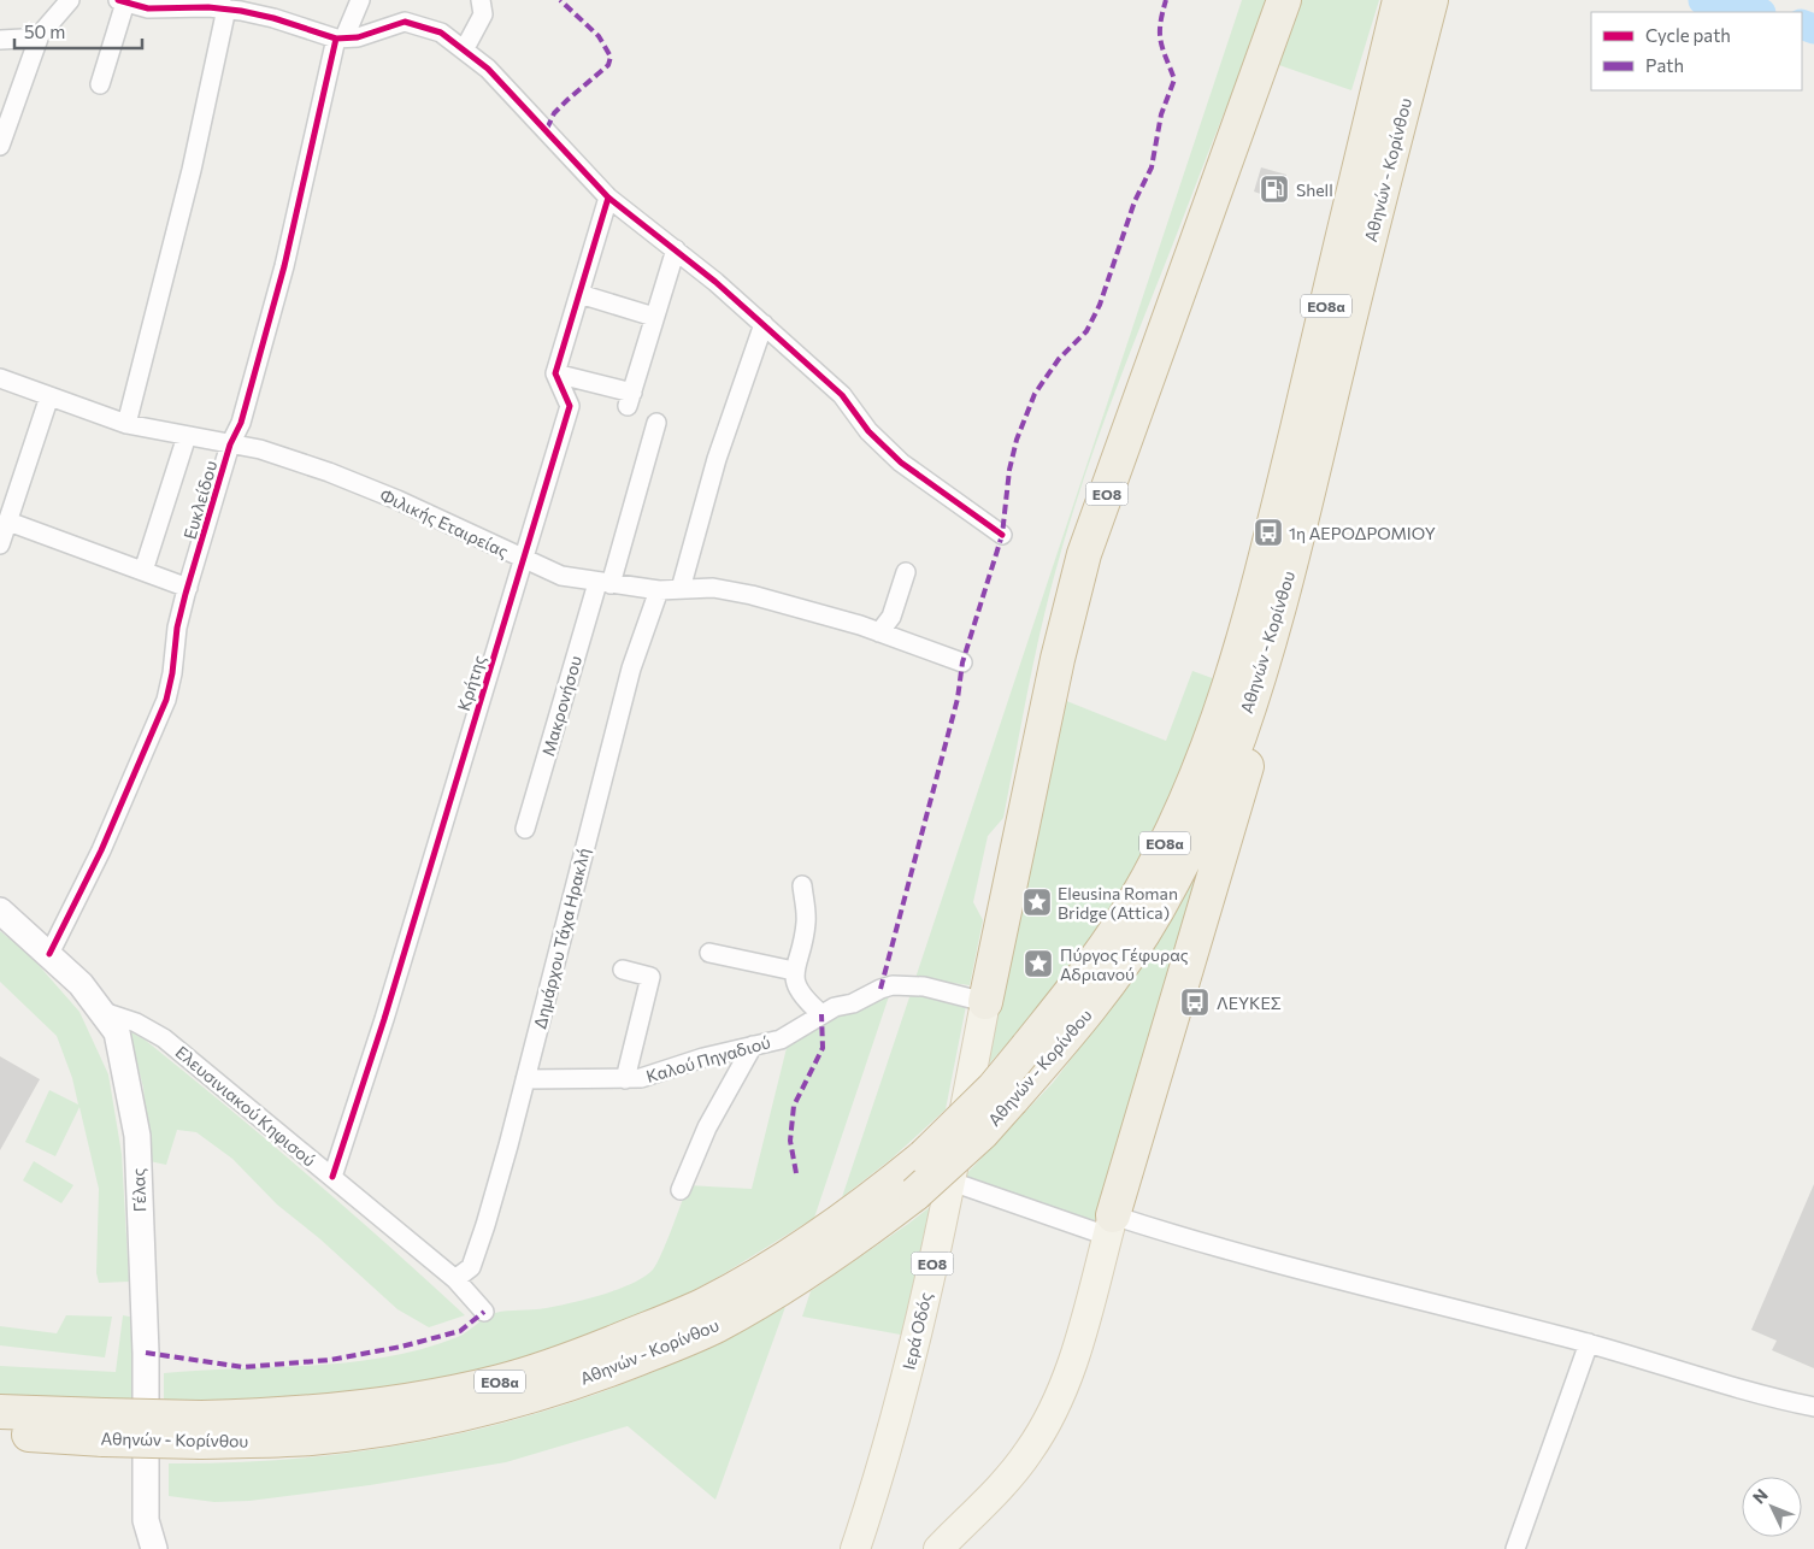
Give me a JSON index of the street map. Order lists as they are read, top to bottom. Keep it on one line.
{"streets":{"highway":["Αθηνών - Κορίνθου","ΕΟ8α","ΕΟ8"],"main road":["Γέλας","Ιερά Οδός"],"street":["Ευκλείδου","Φιλικής Εταιρείας","Κρήτης","Μακρονήσου","Δημάρχου Τάχα Ηρακλή","Καλού Πηγαδιού","Ελευσινιακού Κηφισού"]},"crossings":[["ΕΟ8","Καλού Πηγαδιού"],["ΕΟ8","Ιερά Οδός"],["Ευκλείδου","Φιλικής Εταιρείας"],["Ευκλείδου","Γέλας"],["Φιλικής Εταιρείας","Κρήτης"],["Φιλικής Εταιρείας","Μακρονήσου"],["Φιλικής Εταιρείας","Δημάρχου Τάχα Ηρακλή"],["Κρήτης","Ελευσινιακού Κηφισού"],["Δημάρχου Τάχα Ηρακλή","Καλού Πηγαδιού"],["Δημάρχου Τάχα Ηρακλή","Ελευσινιακού Κηφισού"],["Καλού Πηγαδιού","Ιερά Οδός"],["Ελευσινιακού Κηφισού","Γέλας"]],"places":{"fuel station":["Shell"],"bus stop":["1η ΑΕΡΟΔΡΟΜΙΟΥ","ΛΕΥΚΕΣ"],"place":["Eleusina Roman Bridge (Attica)","Πύργος Γέφυρας Αδριανού"]},"legend":["Cycle path","Path"],"scale_bar":"50 m","north":"top left"}
